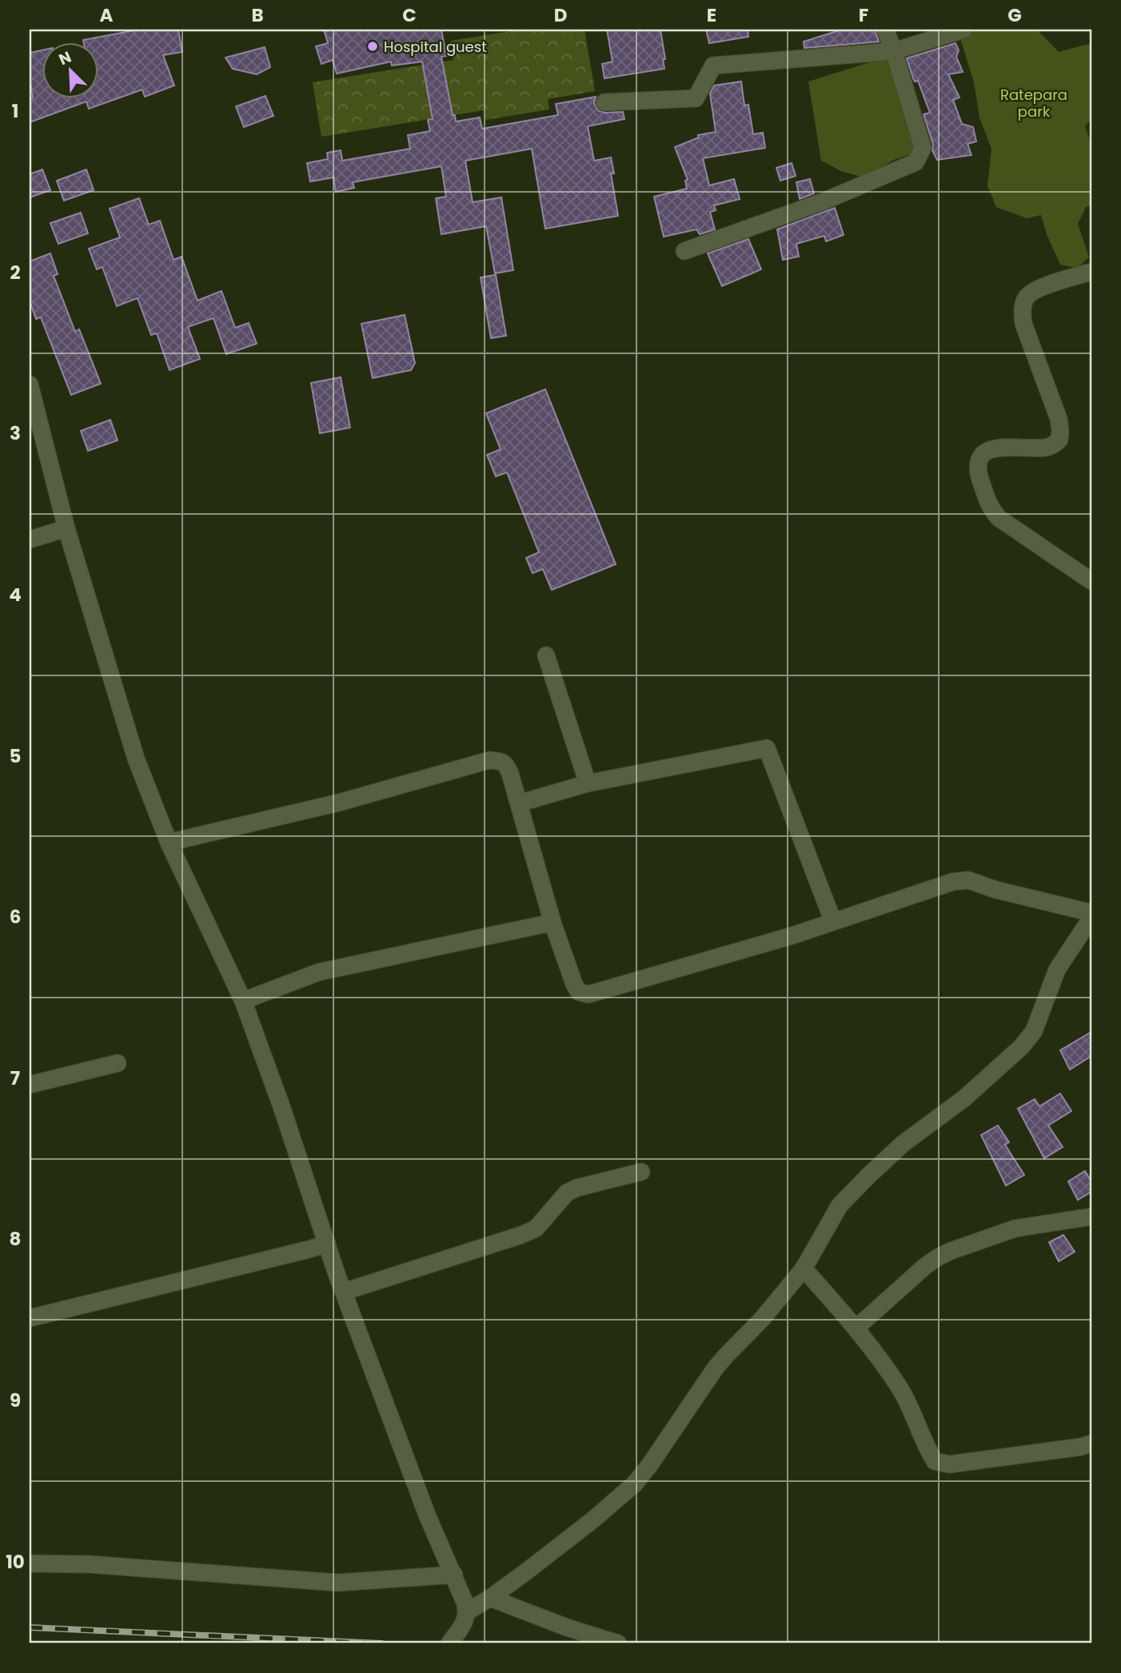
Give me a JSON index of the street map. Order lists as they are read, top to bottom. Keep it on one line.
{"parks":["Ratepara park"],"places":["Hospital guest"],"north":"top left","grid":{"columns":["A","B","C","D","E","F","G"],"rows":["1","2","3","4","5","6","7","8","9","10"]}}
